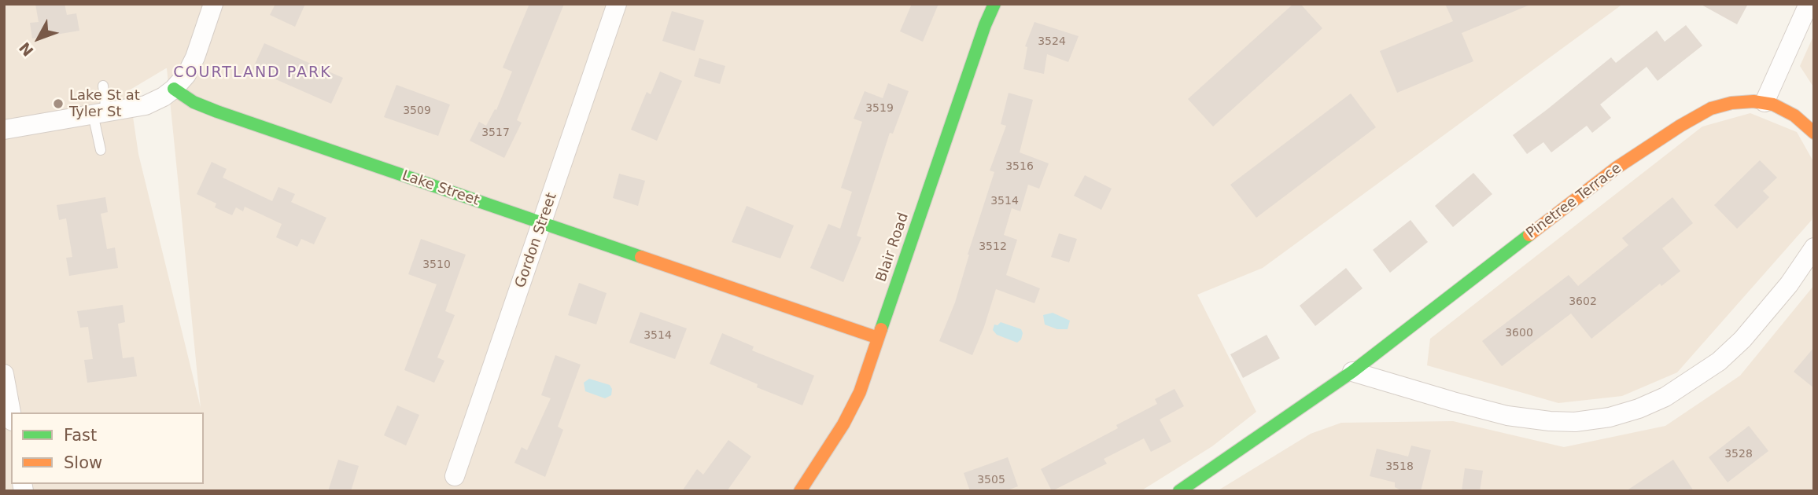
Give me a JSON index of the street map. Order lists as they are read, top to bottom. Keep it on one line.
{"streets":{"street":["Lake Street","Pinetree Terrace","Gordon Street","Blair Road"]},"crossings":[["Lake Street","Gordon Street"],["Lake Street","Blair Road"]],"districts":["COURTLAND PARK"],"places":["Lake St at Tyler St"],"house_numbers":["3524","3519","3509","3517","3516","3514","3512","3510","3602","3600","3514","3528","3518","3505"],"legend":["Fast","Slow"],"north":"bottom left"}
